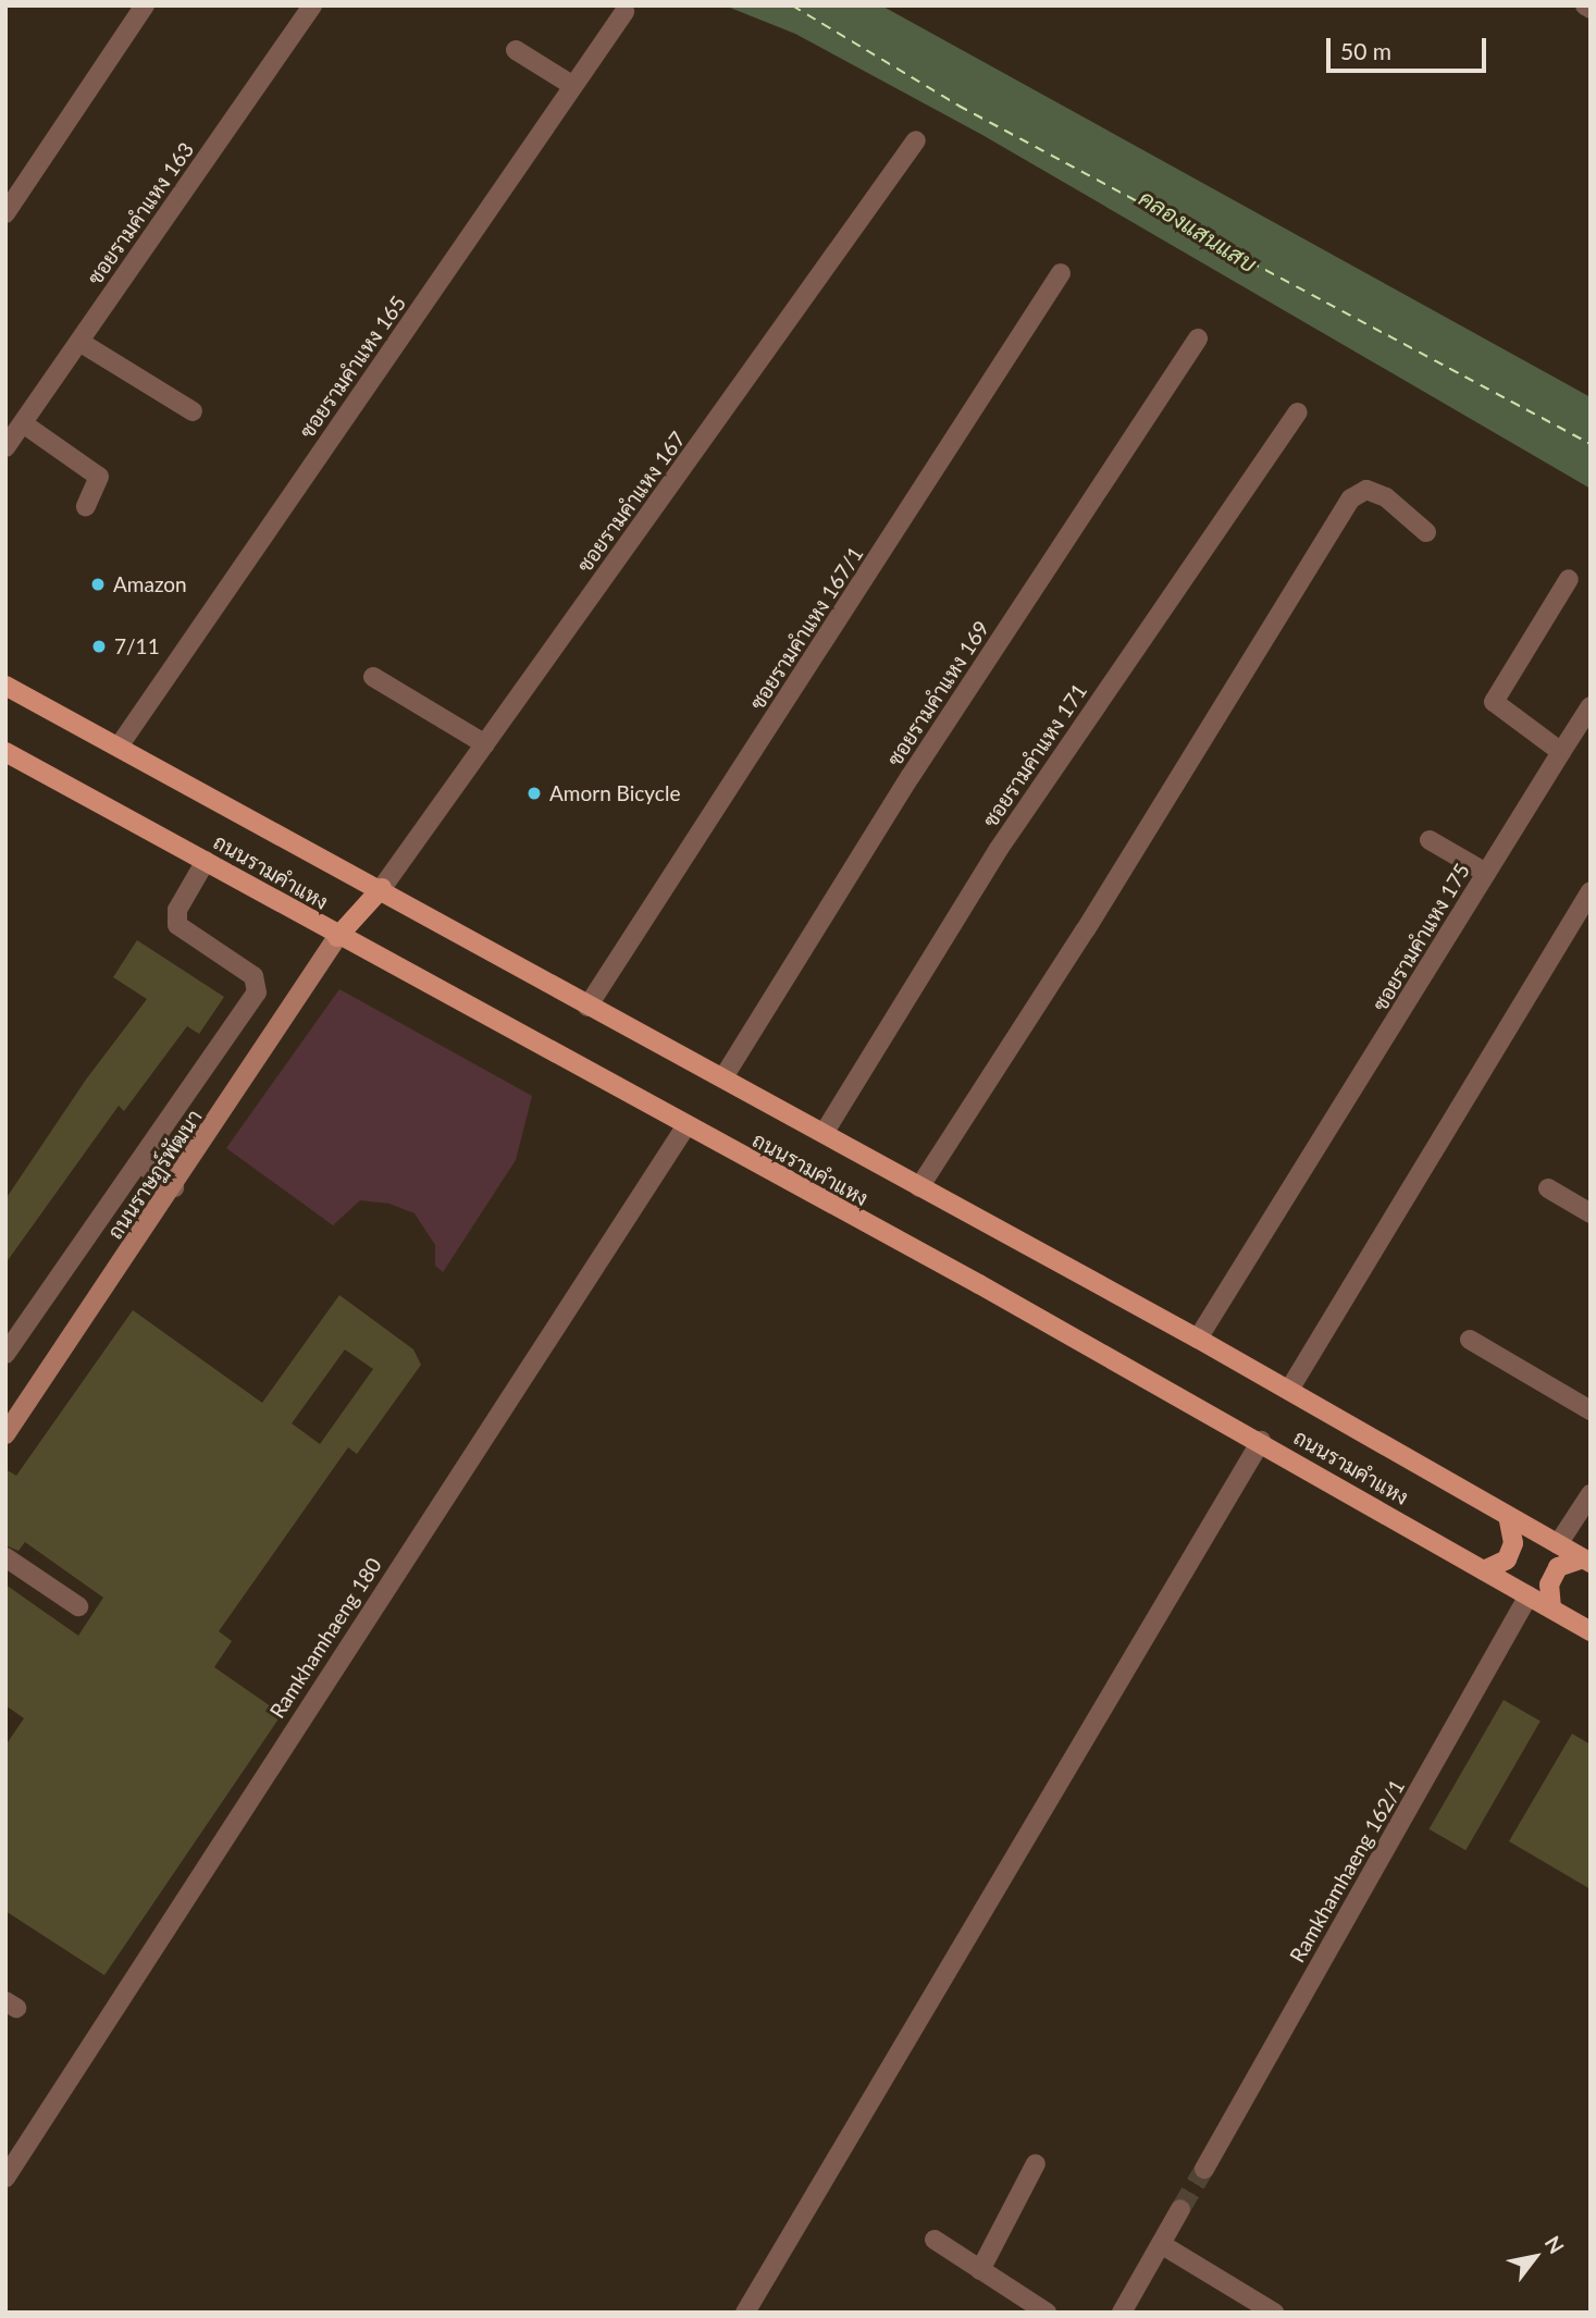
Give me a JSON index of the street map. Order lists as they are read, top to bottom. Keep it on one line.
{"streets":{"main road":["ถนนรามคำแหง"],"street":["ซอยรามคำแหง 163","ซอยรามคำแหง 165","ซอยรามคำแหง 167","ซอยรามคำแหง 167/1","ซอยรามคำแหง 169","ซอยรามคำแหง 171","ซอยรามคำแหง 175","ถนนราษฏร์พัฒนา","Ramkhamhaeng 180","Ramkhamhaeng 162/1"]},"crossings":[["ซอยรามคำแหง 165","ถนนรามคำแหง"],["ซอยรามคำแหง 167","ถนนรามคำแหง"],["ซอยรามคำแหง 167/1","ถนนรามคำแหง"],["ซอยรามคำแหง 169","ถนนรามคำแหง"],["ซอยรามคำแหง 171","ถนนรามคำแหง"],["ถนนรามคำแหง","ซอยรามคำแหง 175"],["ถนนรามคำแหง","ถนนราษฏร์พัฒนา"],["ถนนรามคำแหง","Ramkhamhaeng 180"],["ถนนรามคำแหง","Ramkhamhaeng 162/1"]],"water":["คลองแสนแสบ"],"places":["Amazon","7/11","Amorn Bicycle"],"scale_bar":"50 m","north":"top right"}
